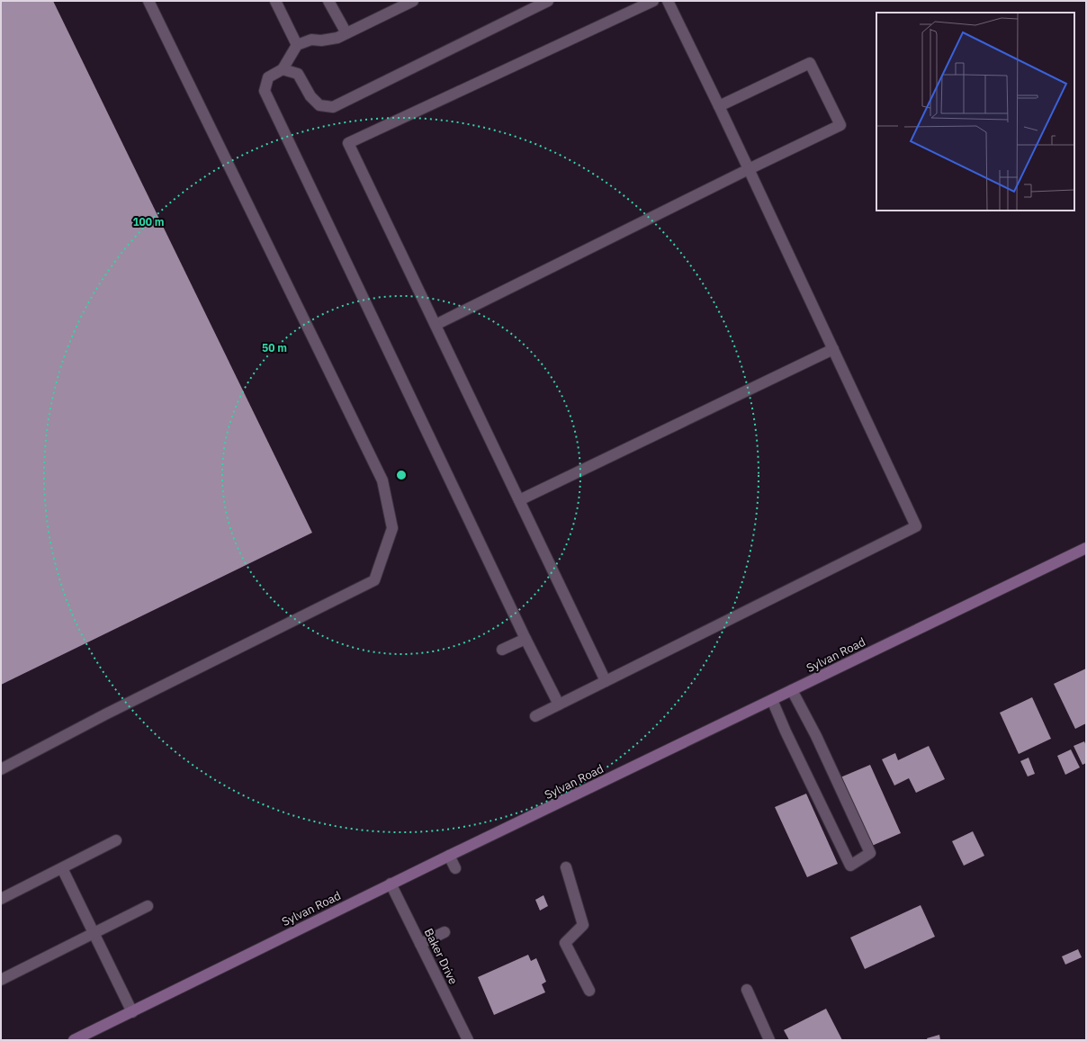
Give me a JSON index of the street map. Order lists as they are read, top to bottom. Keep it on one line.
{"streets":{"main road":["Sylvan Road"],"street":["Baker Drive"]},"crossings":[["Sylvan Road","Baker Drive"]],"rings":["100 m","50 m"]}
